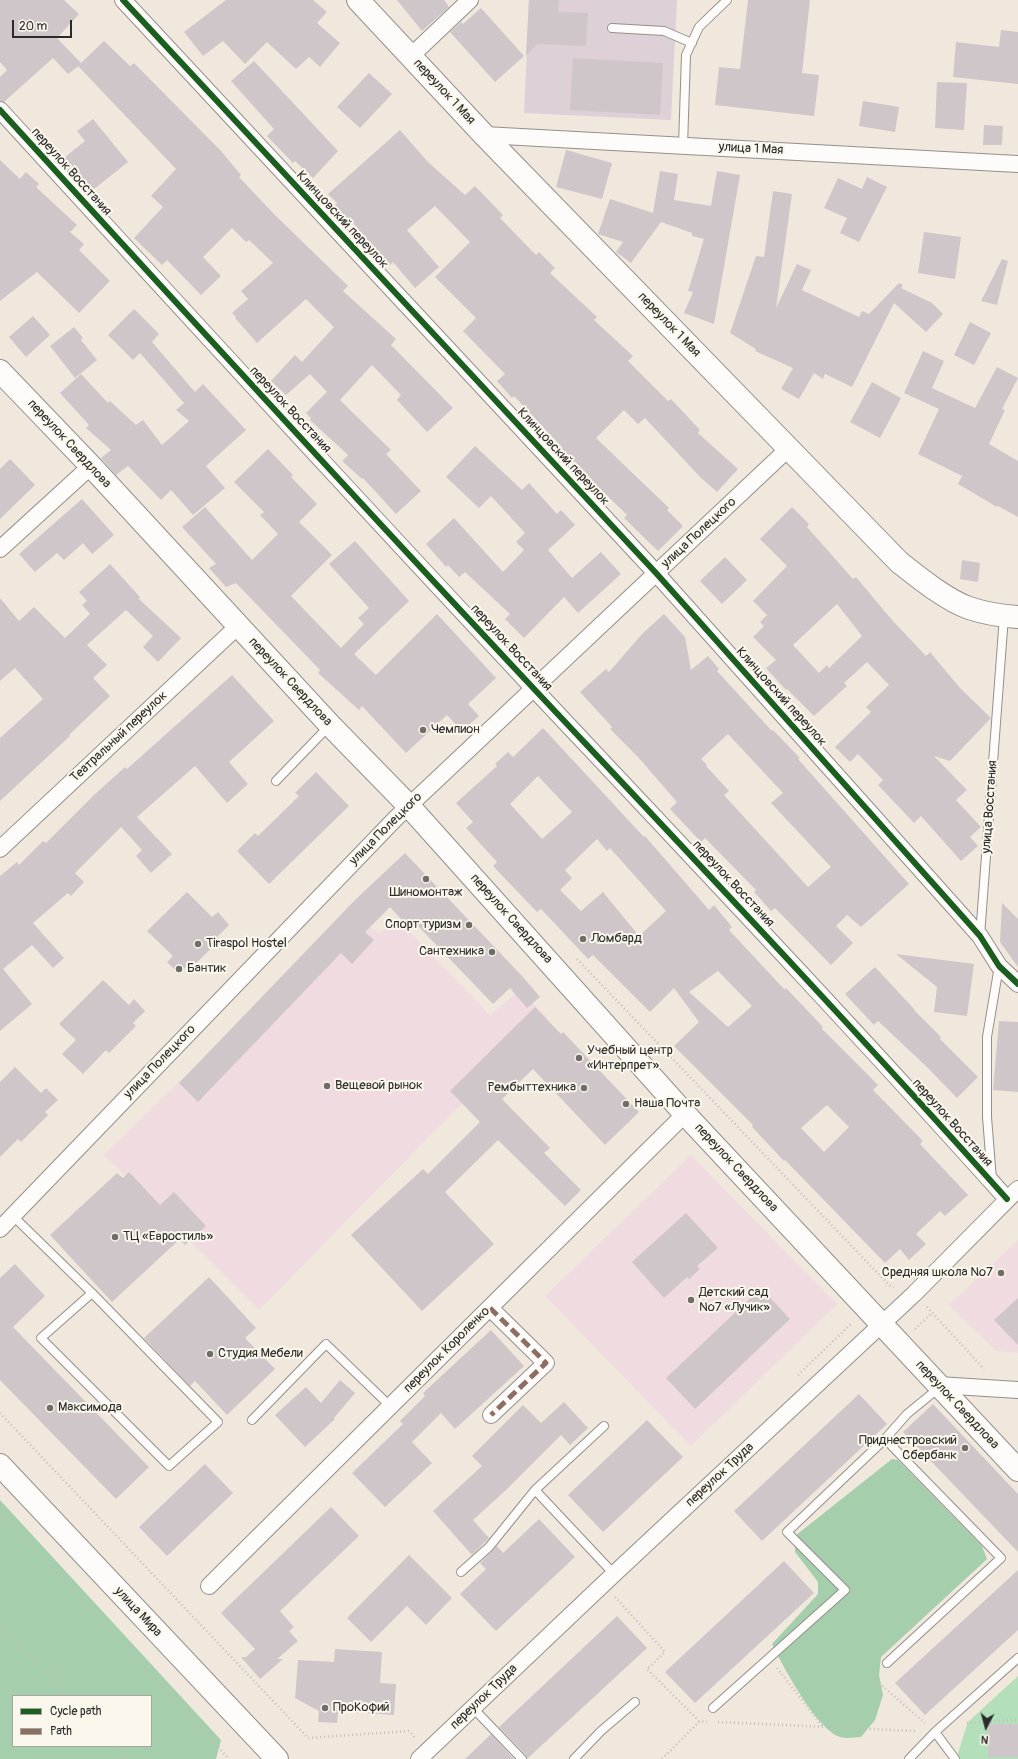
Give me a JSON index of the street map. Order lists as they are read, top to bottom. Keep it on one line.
{"streets":{"main road":["переулок 1 Мая","переулок Свердлова","улица Мира"],"street":["улица 1 Мая","переулок Восстания","Клинцовский переулок","улица Полецкого","Театральный переулок","переулок Короленко","переулок Труда"],"lane":["улица Восстания"]},"crossings":[["переулок 1 Мая","улица 1 Мая"],["переулок 1 Мая","улица Полецкого"],["переулок 1 Мая","улица Восстания"],["переулок Восстания","улица Полецкого"],["переулок Восстания","переулок Труда"],["Клинцовский переулок","улица Полецкого"],["Клинцовский переулок","улица Восстания"],["переулок Свердлова","улица Полецкого"],["переулок Свердлова","Театральный переулок"],["переулок Свердлова","переулок Короленко"],["переулок Свердлова","переулок Труда"]],"places":["Чемпион","Шиномонтаж","Спорт туризм","Ломбард","Tiraspol Hostel","Сантехника","Бантик","Учебный центр «Интерпрет»","Вещевой рынок","Рембыттехника","Наша Почта","ТЦ «Евростиль»","Средняя школа №7","Детский сад №7 «Лучик»","Студия Мебели","Максимода","Приднестровский Сбербанк","ПроКофий"],"legend":["Cycle path","Path"],"scale_bar":"20 m","north":"bottom"}
